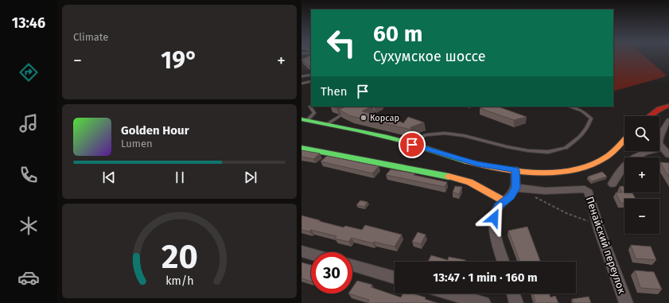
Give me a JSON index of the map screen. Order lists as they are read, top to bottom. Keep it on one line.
{"streets":{"street":["Пенайский переулок"]},"places":["Корсар"],"page":{"tabs":"13:46","tile":"Climate","turn":["60 m","Сухумское шоссе"],"heat":["−","19°","+"],"then":"Then","map_buttons":["+","−"],"song":["Golden Hour","Lumen"],"limit":"30","trip":"13:47 · 1 min · 160 m","gauge":["20","km/h"]}}
